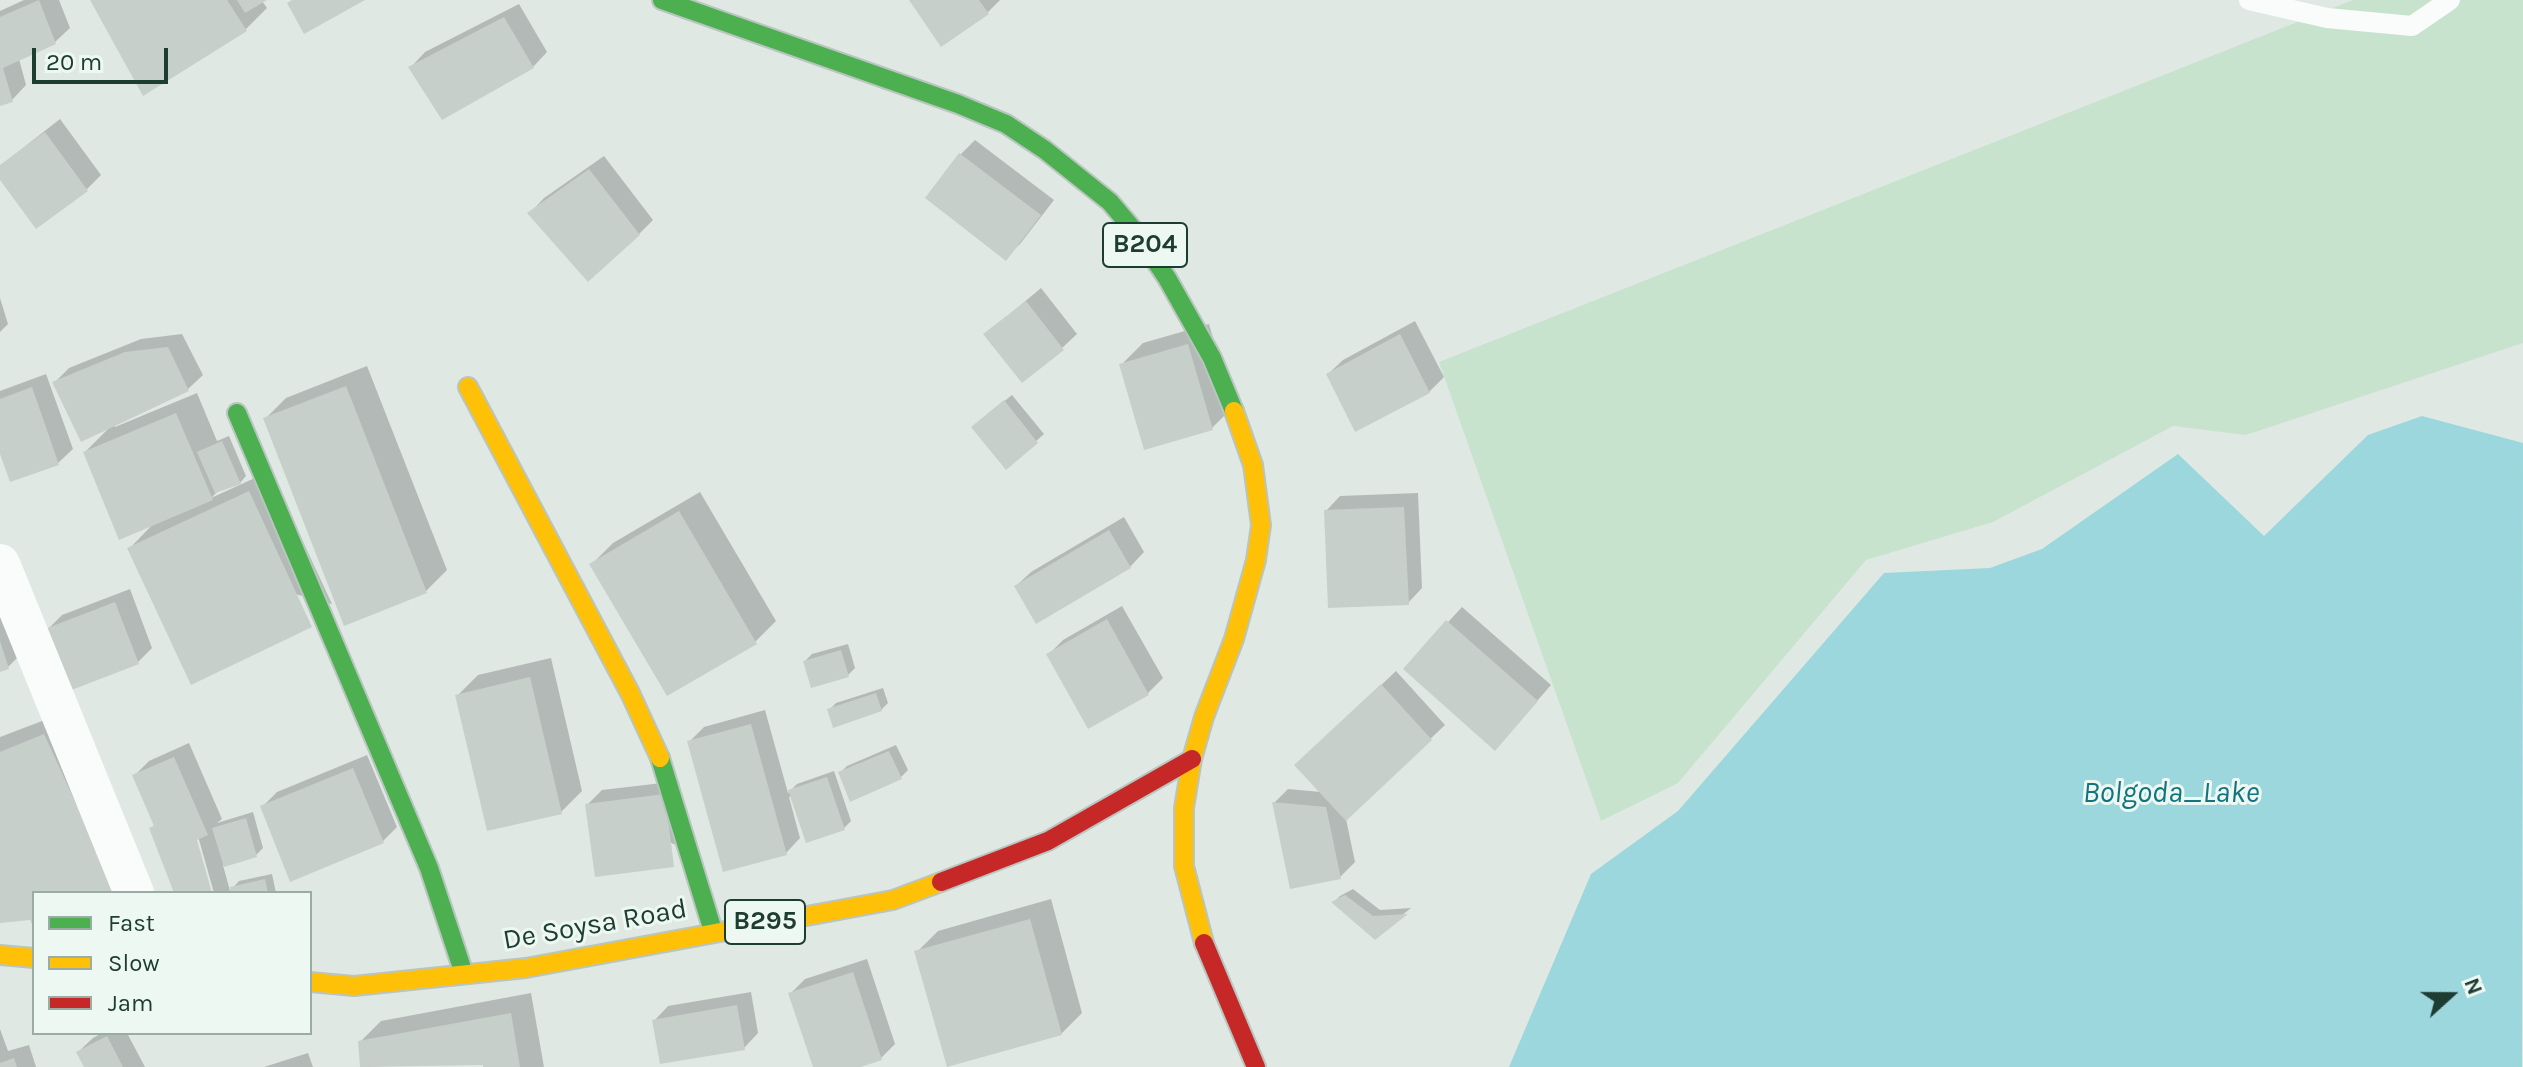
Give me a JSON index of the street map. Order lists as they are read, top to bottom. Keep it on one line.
{"streets":{"main road":["B204","B295","De Soysa Road"]},"crossings":[["B204","De Soysa Road"]],"water":["Bolgoda_Lake"],"legend":["Fast","Slow","Jam"],"scale_bar":"20 m","north":"right"}
